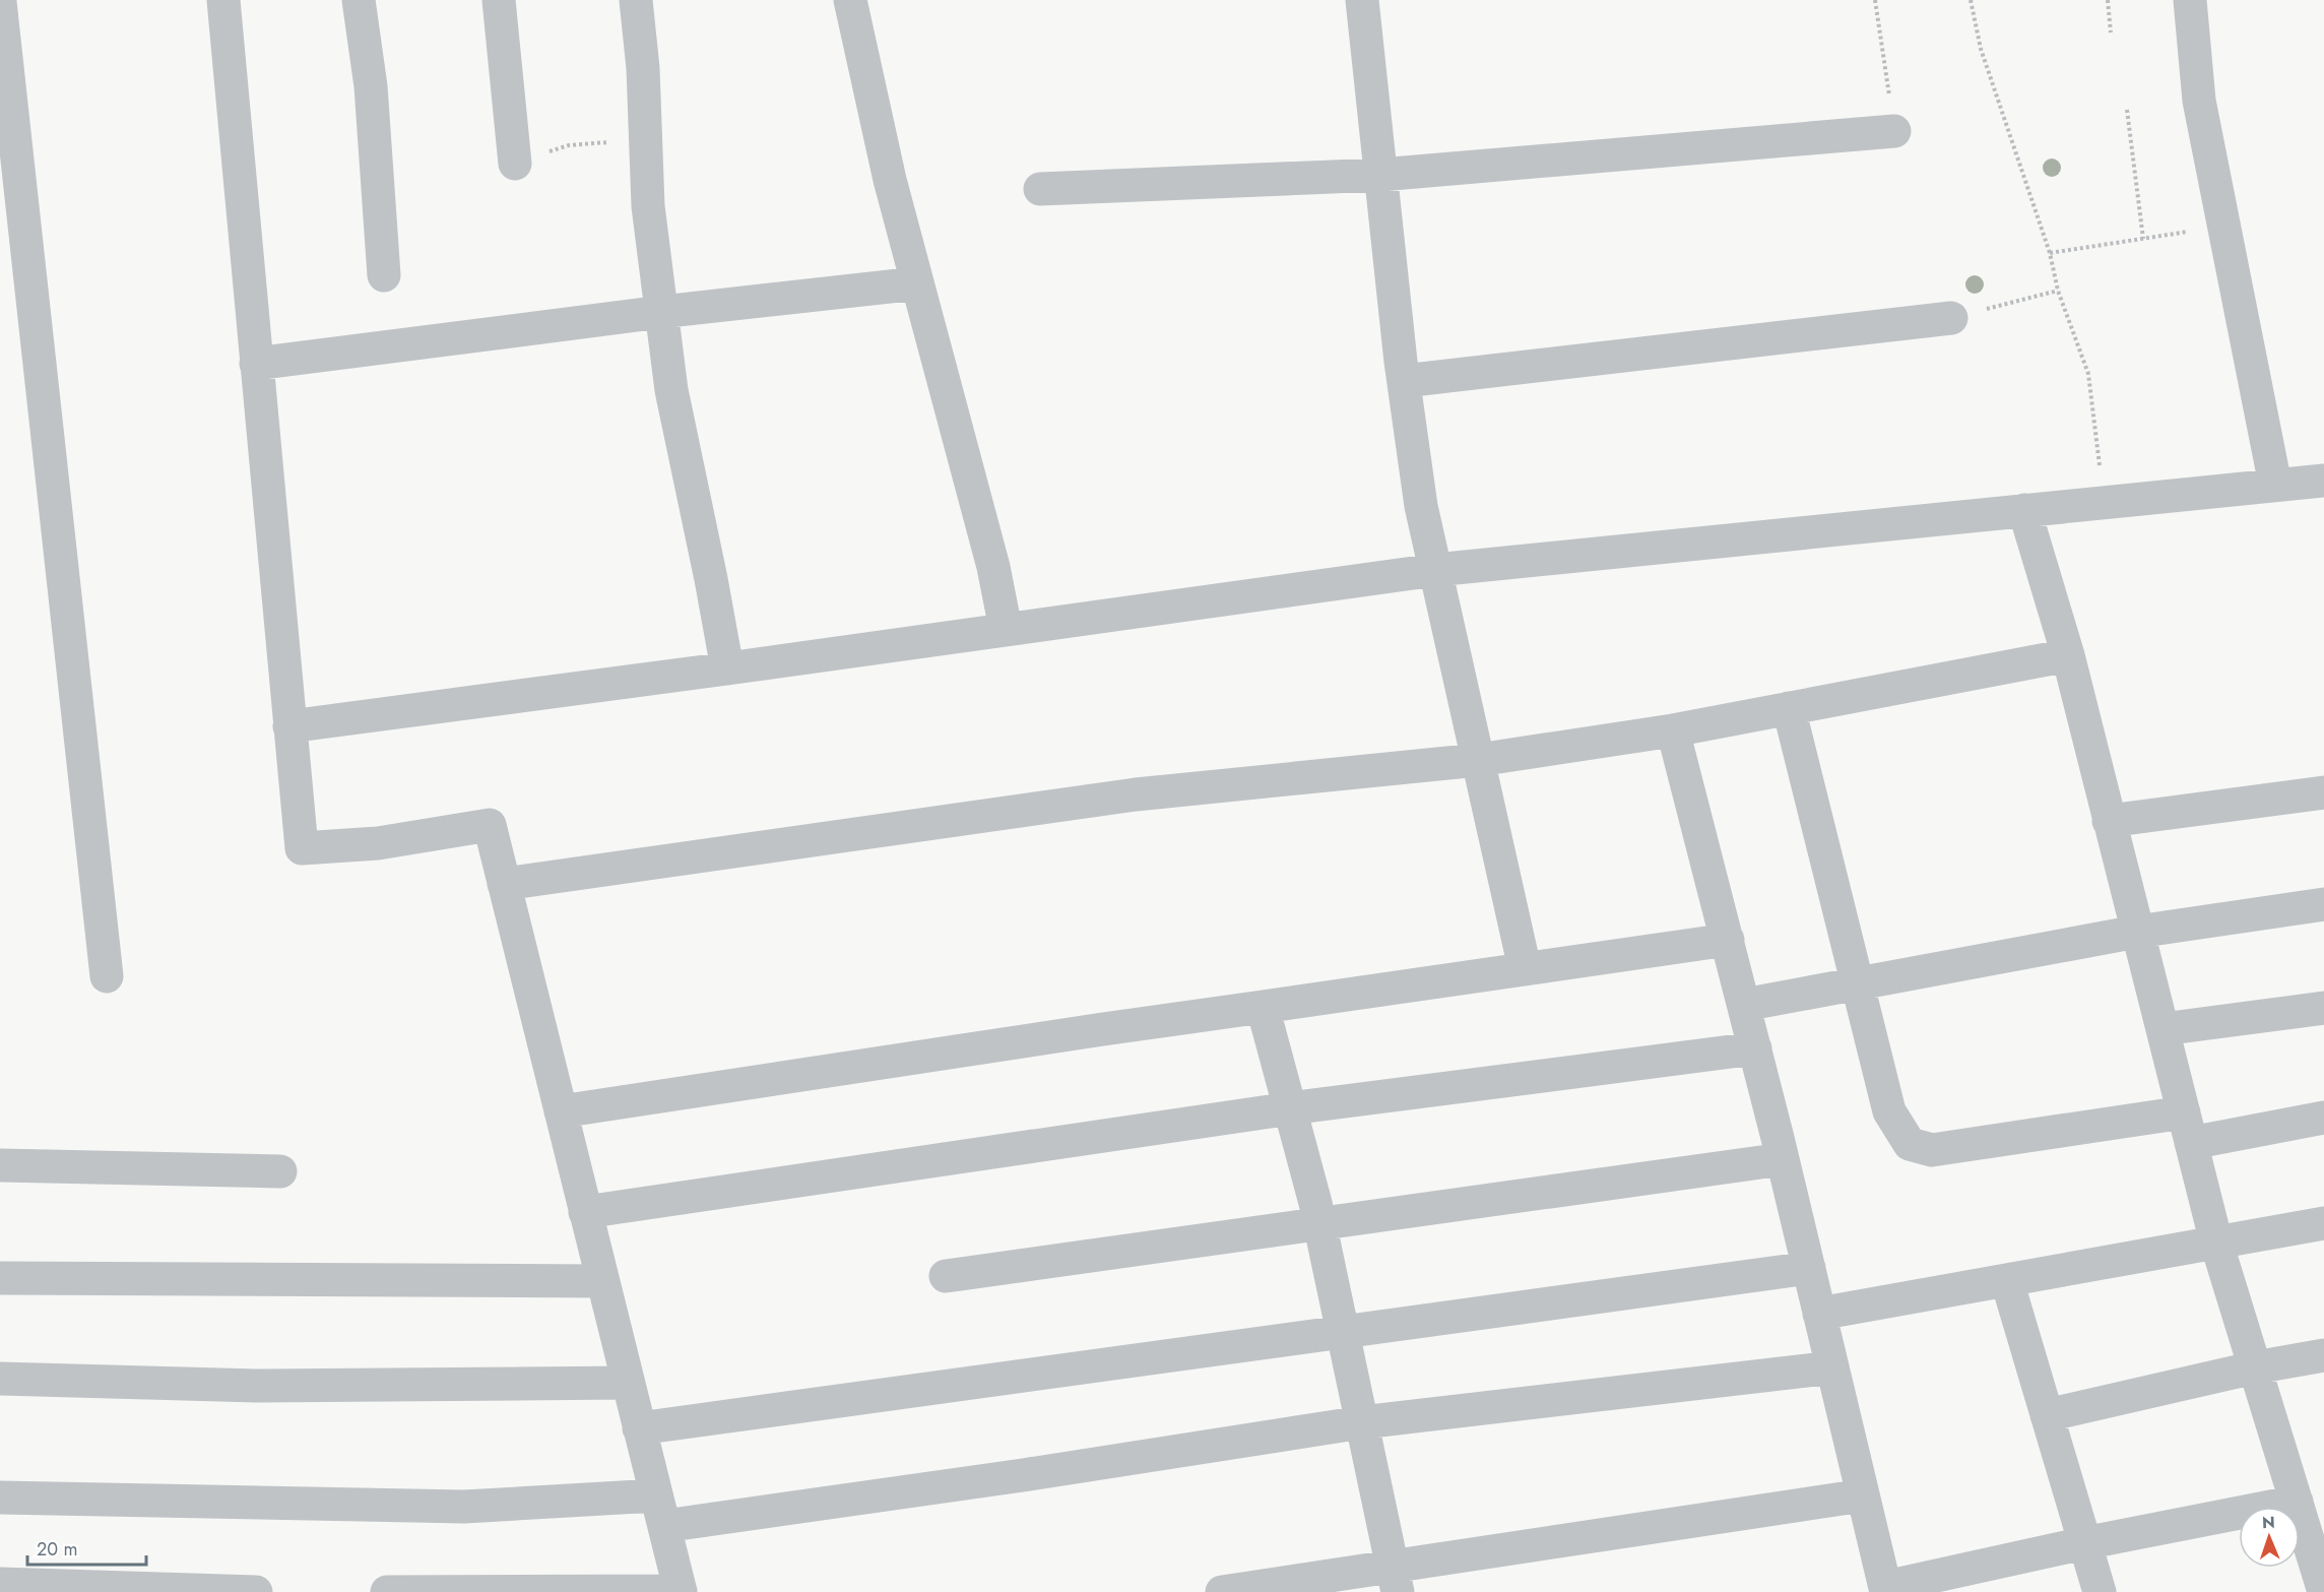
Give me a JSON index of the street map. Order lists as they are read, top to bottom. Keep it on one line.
{"scale_bar":"20 m","north":"top"}
